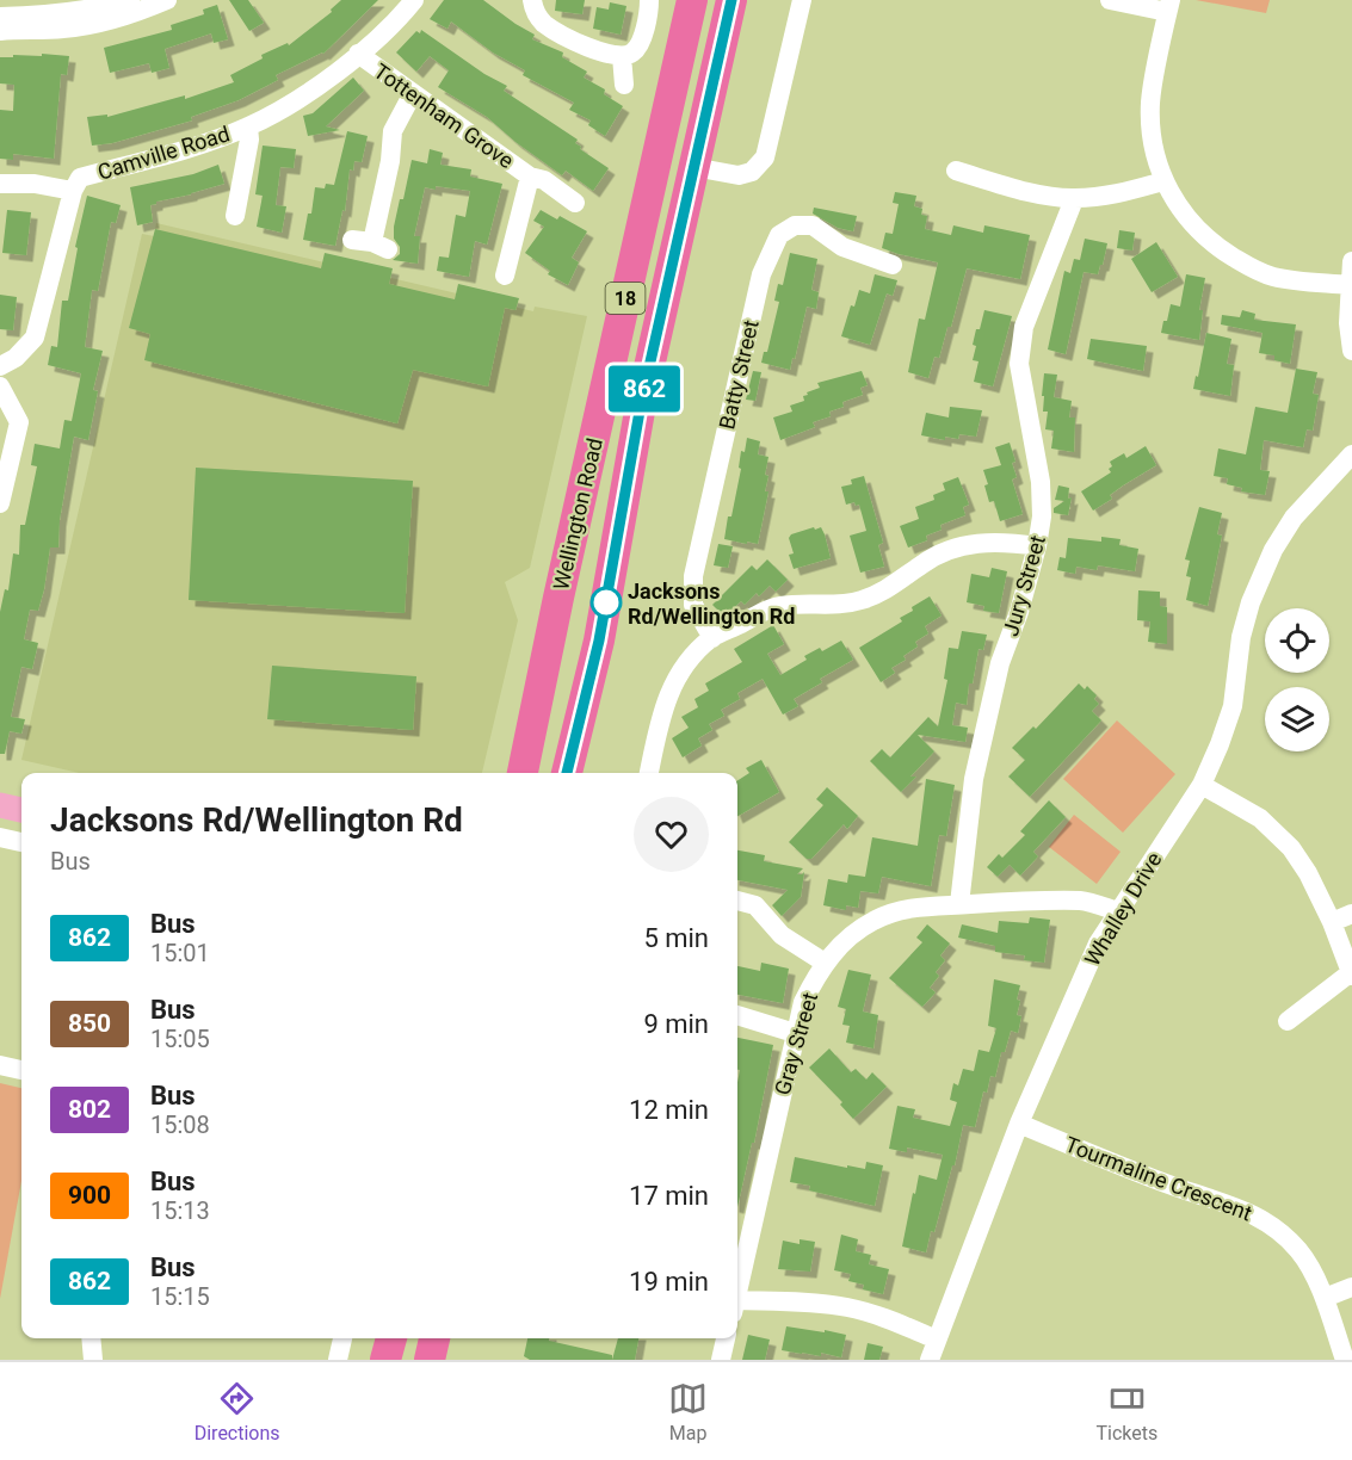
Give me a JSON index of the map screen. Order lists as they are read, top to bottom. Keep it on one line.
{"streets":{"highway":["18","Wellington Road"],"street":["Tottenham Grove","Camville Road","Batty Street","Jury Street","Whalley Drive","Gray Street","Tourmaline Crescent"]},"crossings":[["Tottenham Grove","Camville Road"],["Jury Street","Gray Street"],["Whalley Drive","Gray Street"],["Whalley Drive","Tourmaline Crescent"]],"places":["Jacksons Rd/Wellington Rd"],"lines":["bus line 862"],"page":{"on_map":"862","heading":["Jacksons Rd/Wellington Rd","Bus"],"list":[{"mark":"862","name":"Bus","note":"15:01","value":"5 min"},{"mark":"850","name":"Bus","note":"15:05","value":"9 min"},{"mark":"802","name":"Bus","note":"15:08","value":"12 min"},{"mark":"900","name":"Bus","note":"15:13","value":"17 min"},{"mark":"862","name":"Bus","note":"15:15","value":"19 min"}],"tabs":["Directions","Map","Tickets"]}}
